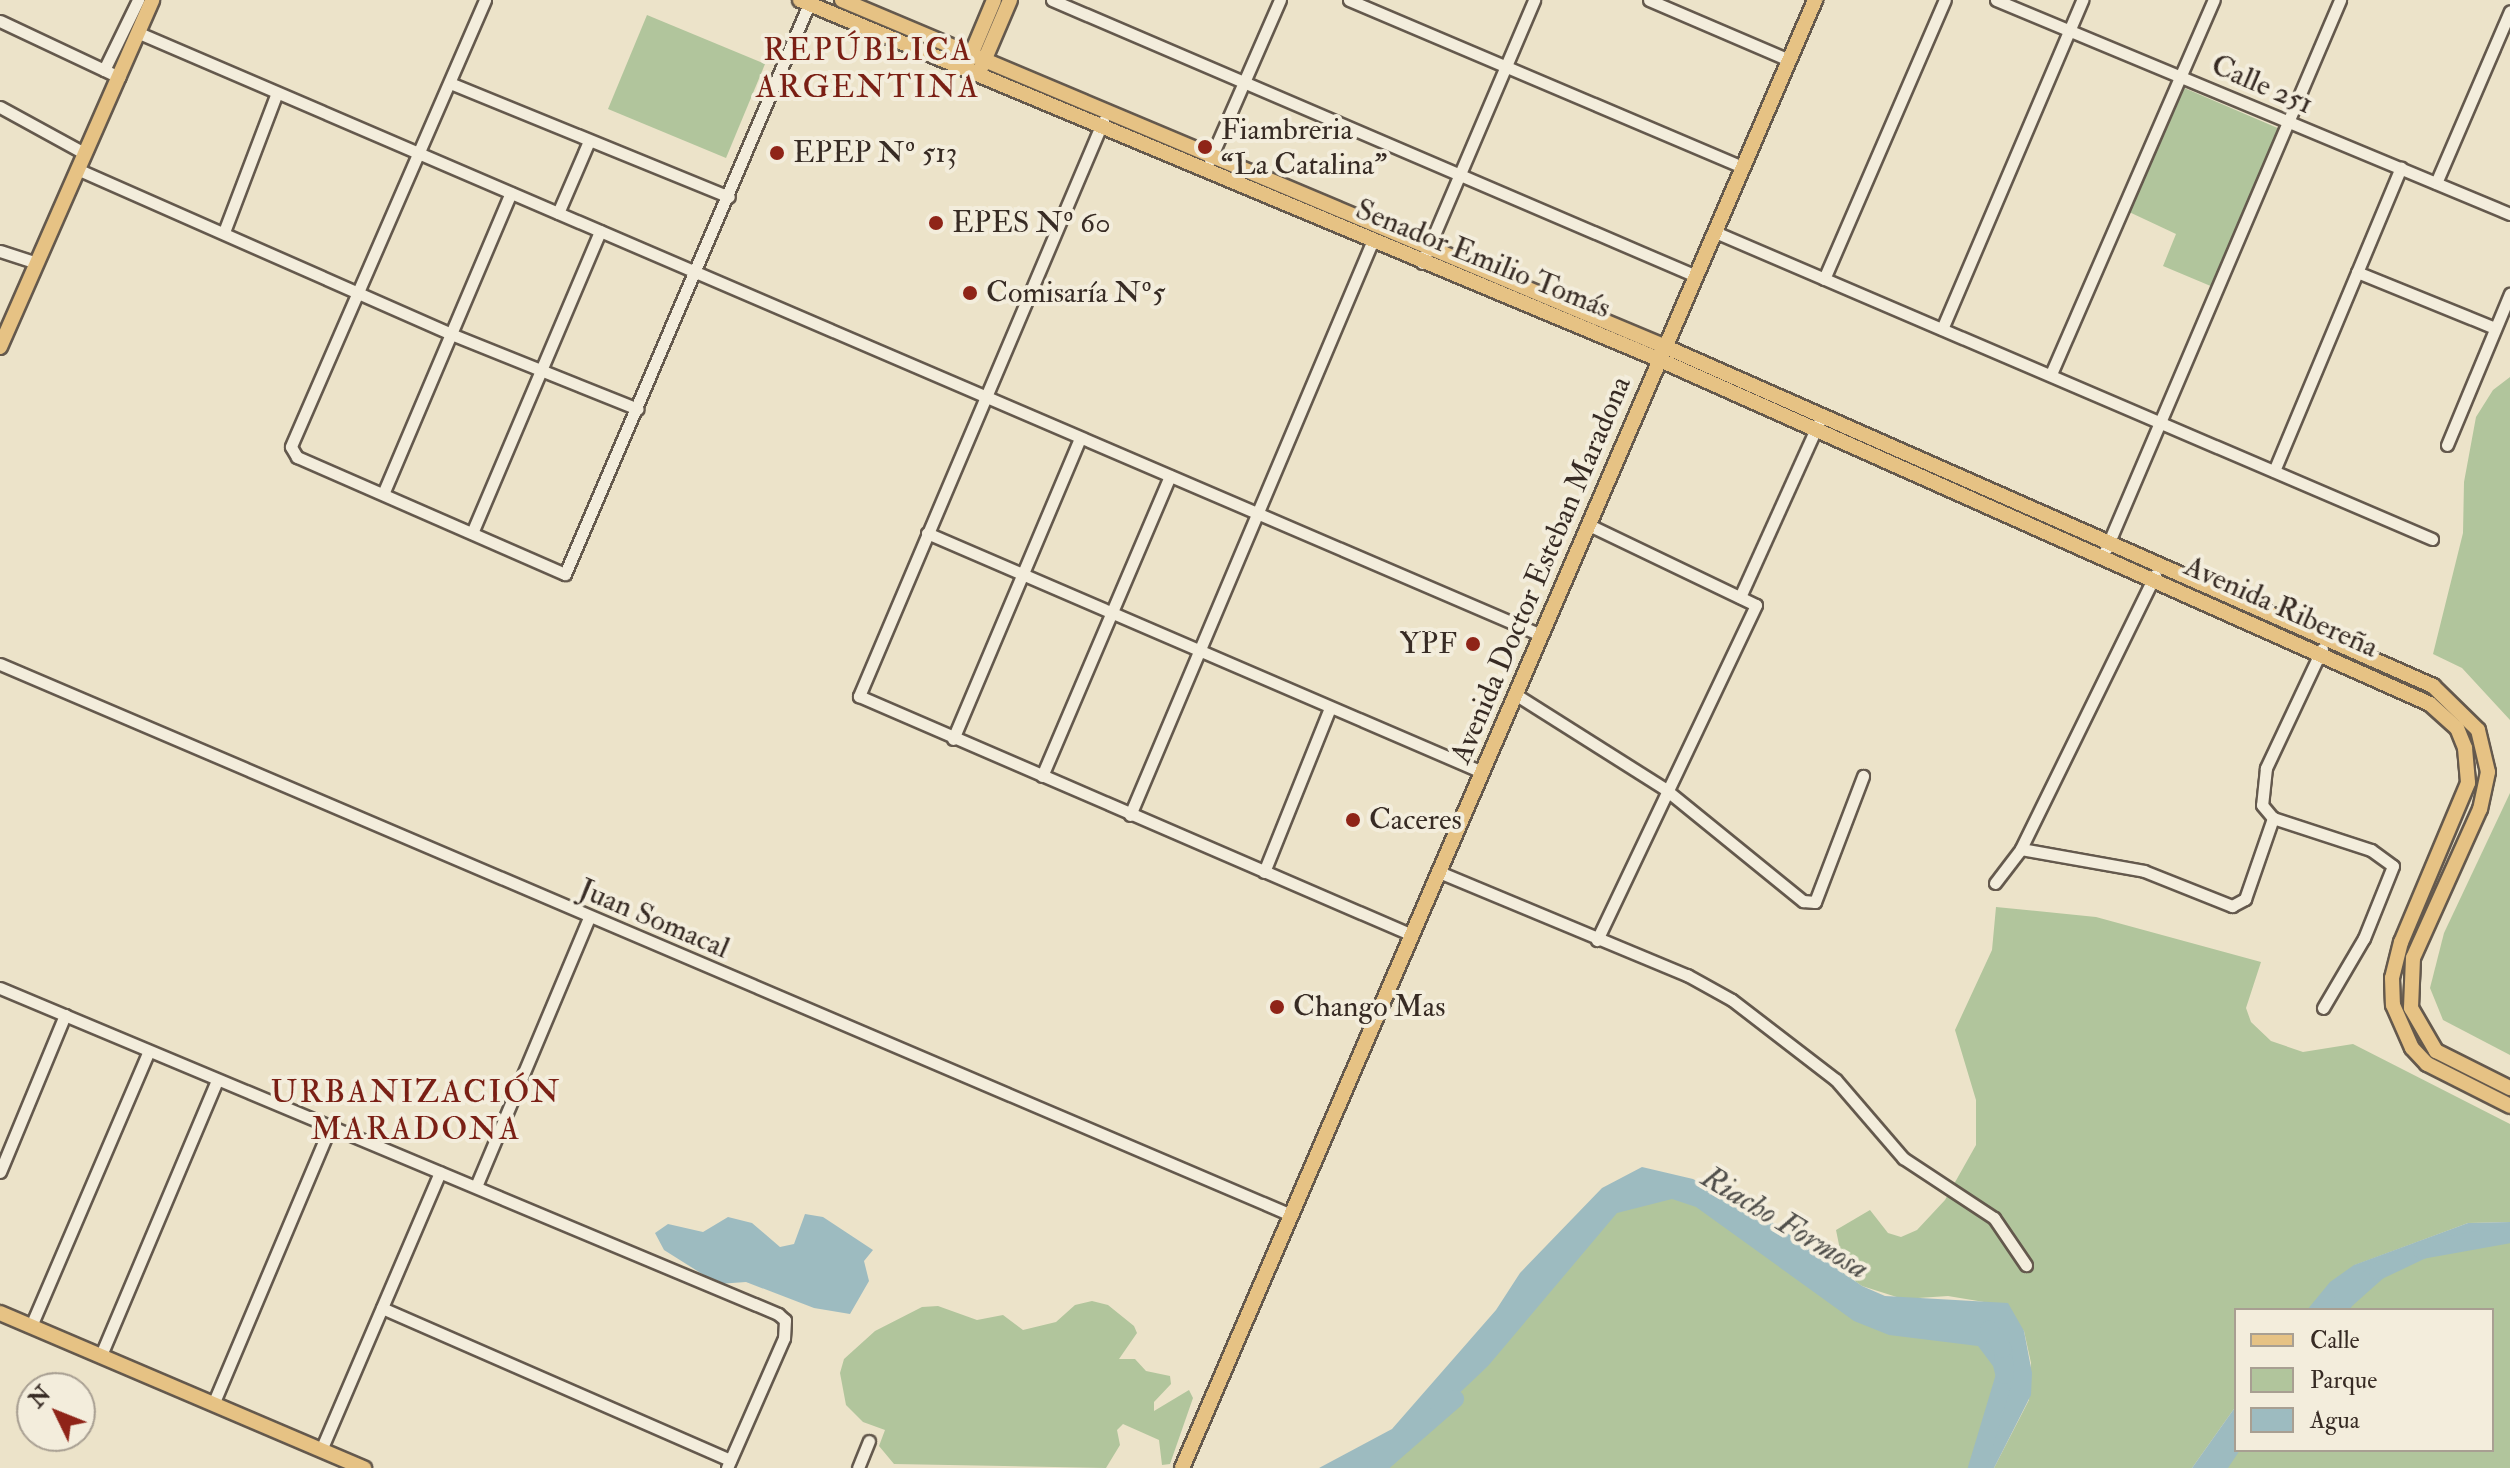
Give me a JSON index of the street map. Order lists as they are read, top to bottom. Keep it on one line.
{"streets":{"main road":["Senador Emilio Tomás","Avenida Doctor Esteban Maradona","Avenida Ribereña"],"street":["Calle 251","Juan Somacal"]},"crossings":[["Senador Emilio Tomás","Avenida Doctor Esteban Maradona"],["Senador Emilio Tomás","Avenida Ribereña"],["Avenida Doctor Esteban Maradona","Avenida Ribereña"],["Avenida Doctor Esteban Maradona","Juan Somacal"]],"districts":["REPÚBLICA ARGENTINA","URBANIZACIÓN MARADONA"],"water":["Riacho Formosa"],"places":["Fiambreria “La Catalina”","EPEP Nº 513","EPES Nº 60","Comisaría Nº5","YPF","Caceres","Chango Mas"],"legend":["Calle","Parque","Agua"],"north":"top left"}
